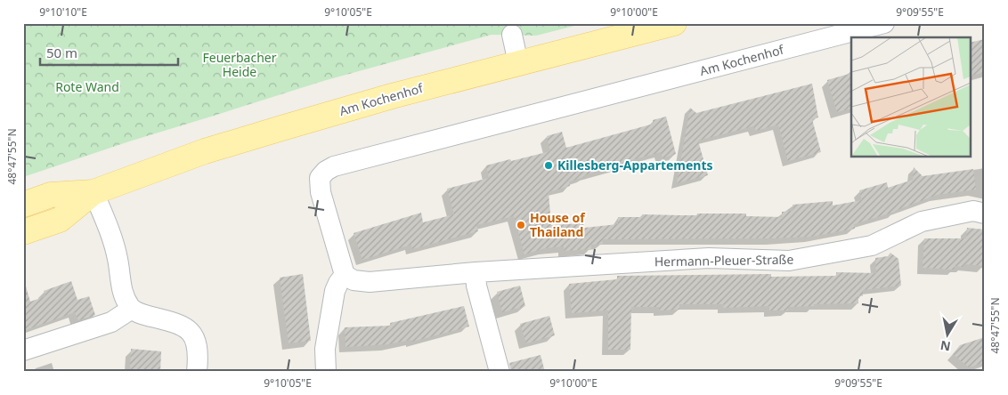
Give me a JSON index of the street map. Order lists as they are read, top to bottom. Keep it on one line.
{"streets":{"main road":["Am Kochenhof"],"street":["Hermann-Pleuer-Straße"]},"crossings":[["Am Kochenhof","Hermann-Pleuer-Straße"]],"parks":["Feuerbacher Heide","Rote Wand"],"places":["Killesberg-Appartements","House of Thailand"],"scale_bar":"50 m","north":"bottom","coordinates":["9°10'10\"E","9°10'05\"E","9°10'00\"E","9°09'55\"E","48°47'55\"N"]}
